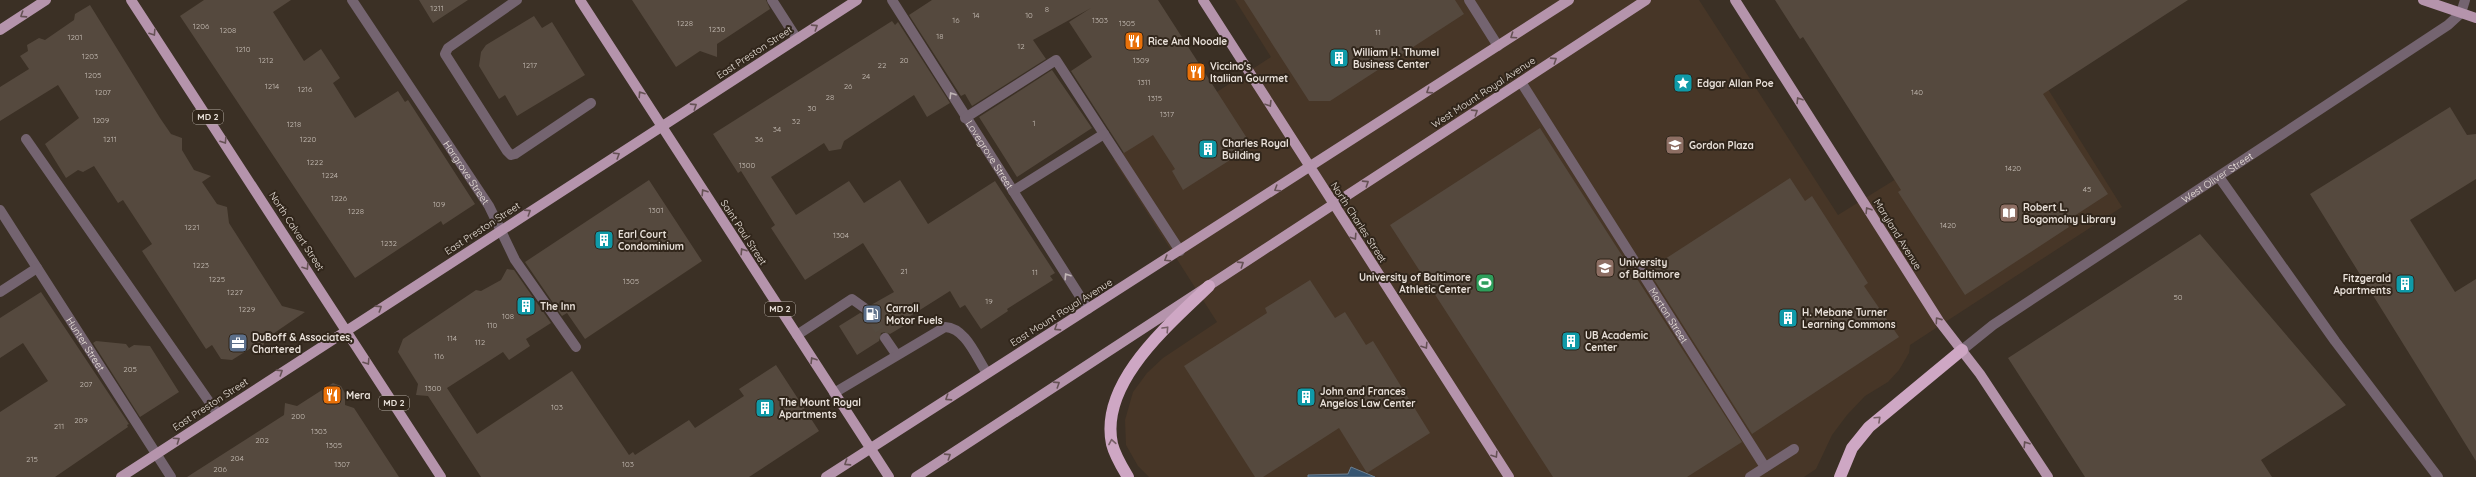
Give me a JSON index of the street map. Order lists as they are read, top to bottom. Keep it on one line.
{"streets":{"main road":["East Preston Street","West Mount Royal Avenue","MD 2","North Charles Street","North Calvert Street","Saint Paul Street","Maryland Avenue","East Mount Royal Avenue"],"street":["Lovegrove Street","Hargrove Street","West Oliver Street","Morton Street","Hunter Street"]},"crossings":[["East Preston Street","Hargrove Street"],["East Preston Street","North Calvert Street"],["East Preston Street","Saint Paul Street"],["East Preston Street","Hunter Street"],["West Mount Royal Avenue","North Charles Street"],["West Mount Royal Avenue","Morton Street"],["Lovegrove Street","East Mount Royal Avenue"],["West Oliver Street","Maryland Avenue"],["North Charles Street","East Mount Royal Avenue"],["Saint Paul Street","East Mount Royal Avenue"]],"one_way":["East Preston Street","Lovegrove Street","North Charles Street","North Calvert Street","Saint Paul Street","Maryland Avenue"],"places":{"restaurant":["Rice And Noodle","Viccino's Italiian Gourmet","Mera"],"building":["William H. Thumel Business Center","Charles Royal Building","Earl Court Condominium","Fitzgerald Apartments","The Inn","H. Mebane Turner Learning Commons","UB Academic Center","John and Frances Angelos Law Center","The Mount Royal Apartments"],"place":["Edgar Allan Poe"],"school or university":["Gordon Plaza","University of Baltimore"],"library":["Robert L. Bogomolny Library"],"sports":["University of Baltimore Athletic Center"],"fuel station":["Carroll Motor Fuels"],"office":["DuBoff & Associates, Chartered"]},"house_numbers":["1211","8","14","10","16","1303","1228","1305","1206","1230","1208","11","18","1201","12","1210","1203","1212","20","1309","1217","22","1205","24","1311","1214","26","1216","1207","140","28","1315","30","1317","1209","32","1","1218","34","1211","1220","36","1222","1300","1420","1224","45","1226","109","1301","1228","1420","1221","1304","1232","1223","21","11","1225","1305","1227","50","19","1229","108","110","114","112","116","205","207","1300","103","200","209","211","1303","202","1305","204","215","1307","103","206"]}
